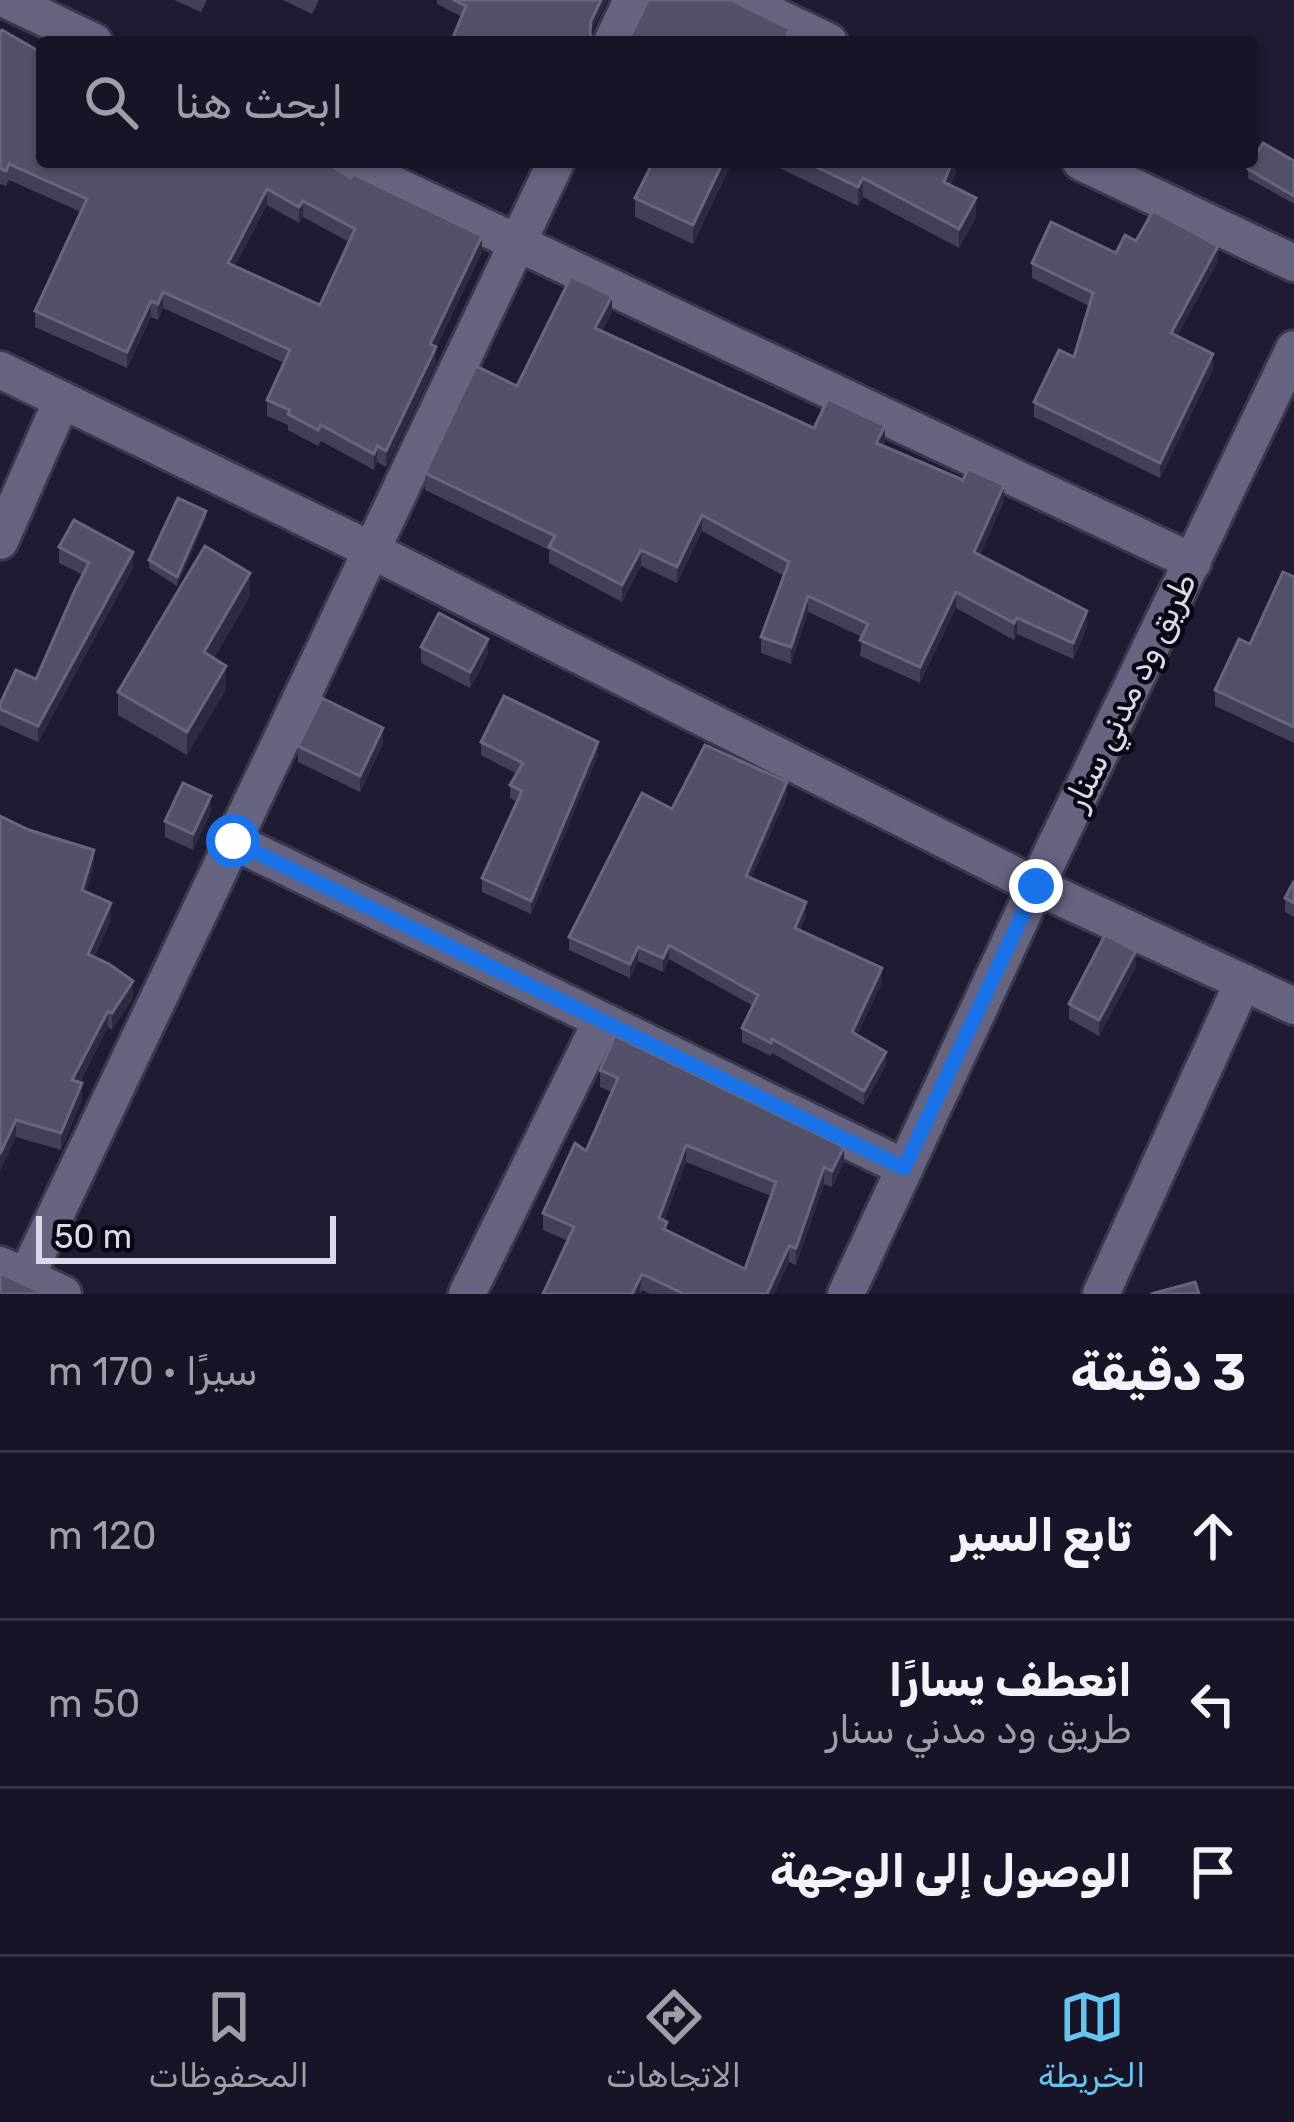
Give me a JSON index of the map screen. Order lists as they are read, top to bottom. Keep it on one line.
{"streets":{"street":["طريق ود مدني سنار"]},"scale_bar":"50 m","page":{"search":"ابحث هنا","scale":"50 m","heading":["3 دقيقة","سيرًا · 170 m"],"list":[["تابع السير","120 m"],["انعطف يسارًا","طريق ود مدني سنار","50 m"],"الوصول إلى الوجهة"],"nav":["الخريطة","الاتجاهات","المحفوظات"]}}
